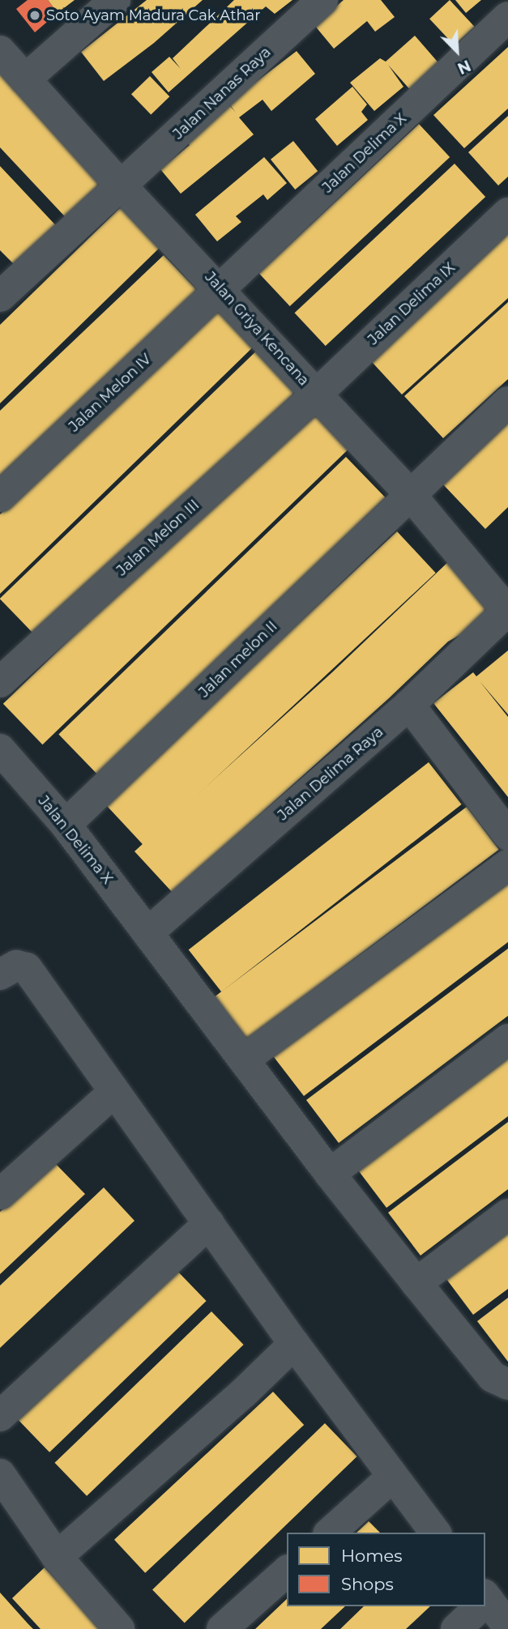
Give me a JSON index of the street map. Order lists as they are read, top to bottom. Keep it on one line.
{"streets":{"street":["Jalan Nanas Raya","Jalan Delima X","Jalan Delima IX","Jalan Griya Kencana","Jalan Melon IV","Jalan Melon III","Jalan melon II","Jalan Delima Raya"]},"crossings":[["Jalan Nanas Raya","Jalan Griya Kencana"],["Jalan Delima X","Jalan Griya Kencana"],["Jalan Delima X","Jalan Melon IV"],["Jalan Delima X","Jalan melon II"],["Jalan Delima X","Jalan Delima Raya"],["Jalan Delima IX","Jalan Griya Kencana"],["Jalan Delima IX","Jalan Melon III"],["Jalan Griya Kencana","Jalan Melon IV"],["Jalan Griya Kencana","Jalan Melon III"],["Jalan Griya Kencana","Jalan melon II"],["Jalan Griya Kencana","Jalan Delima Raya"]],"places":["Soto Ayam Madura Cak Athar"],"legend":["Homes","Shops"],"north":"bottom right"}
